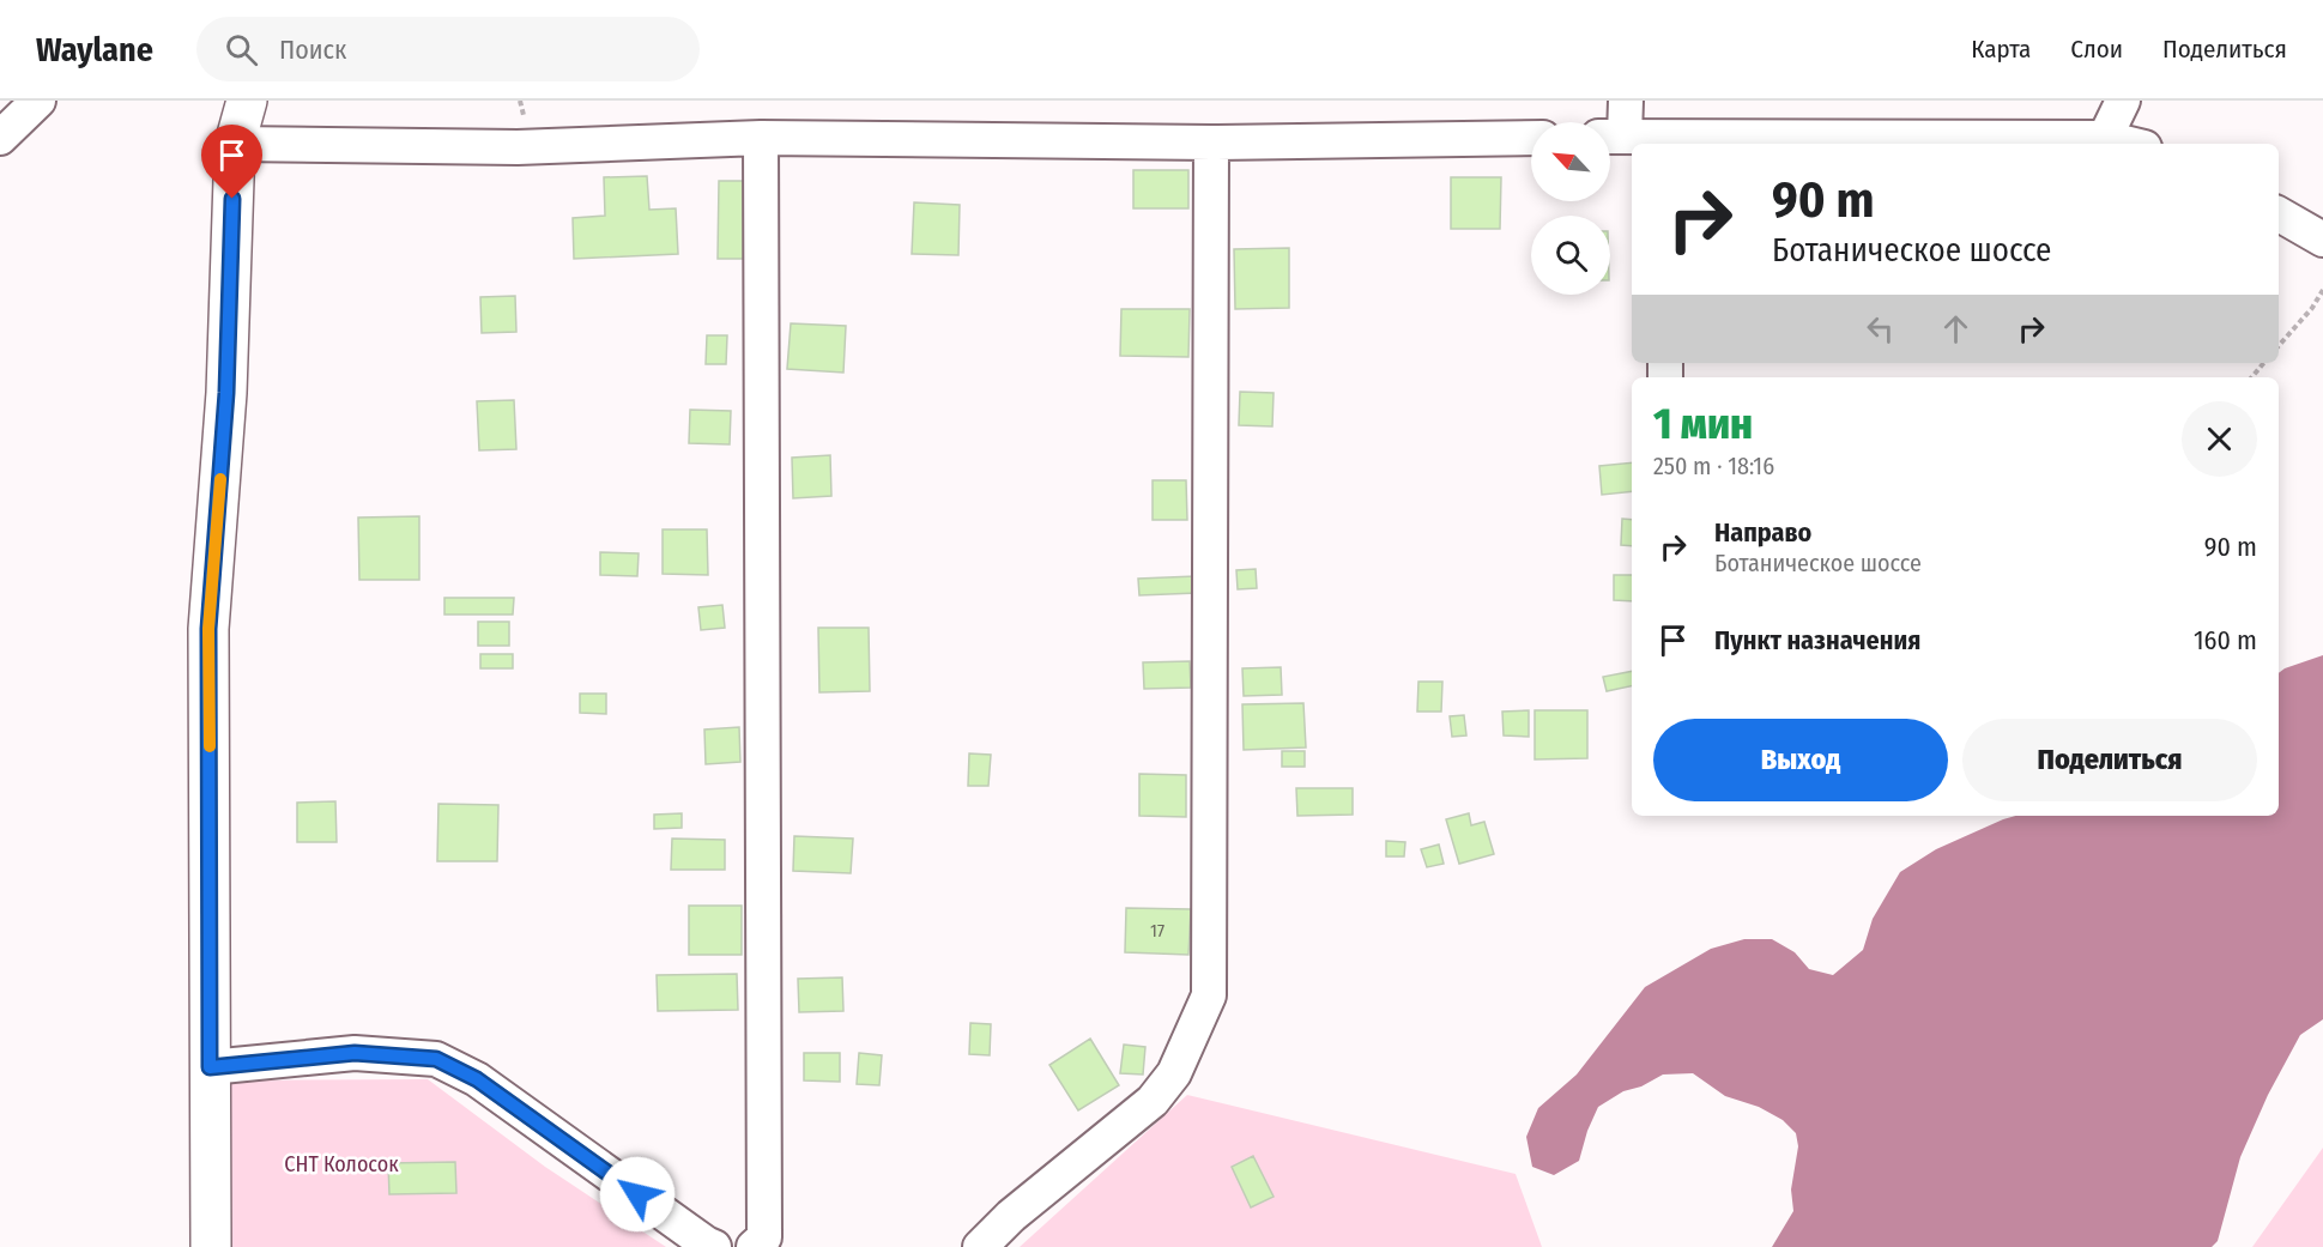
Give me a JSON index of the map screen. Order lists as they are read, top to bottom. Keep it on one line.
{"parks":["СНТ Колосок"],"house_numbers":["17"],"north":"top left","page":{"header":"Waylane","search":"Поиск","nav":["Карта","Слои","Поделиться"],"turn":["90 m","Ботаническое шоссе"],"heading":["1 мин","250 m · 18:16"],"list":[{"name":"Направо","note":"Ботаническое шоссе","value":"90 m"},{"name":"Пункт назначения","value":"160 m"}],"buttons":["Выход","Поделиться"]}}
